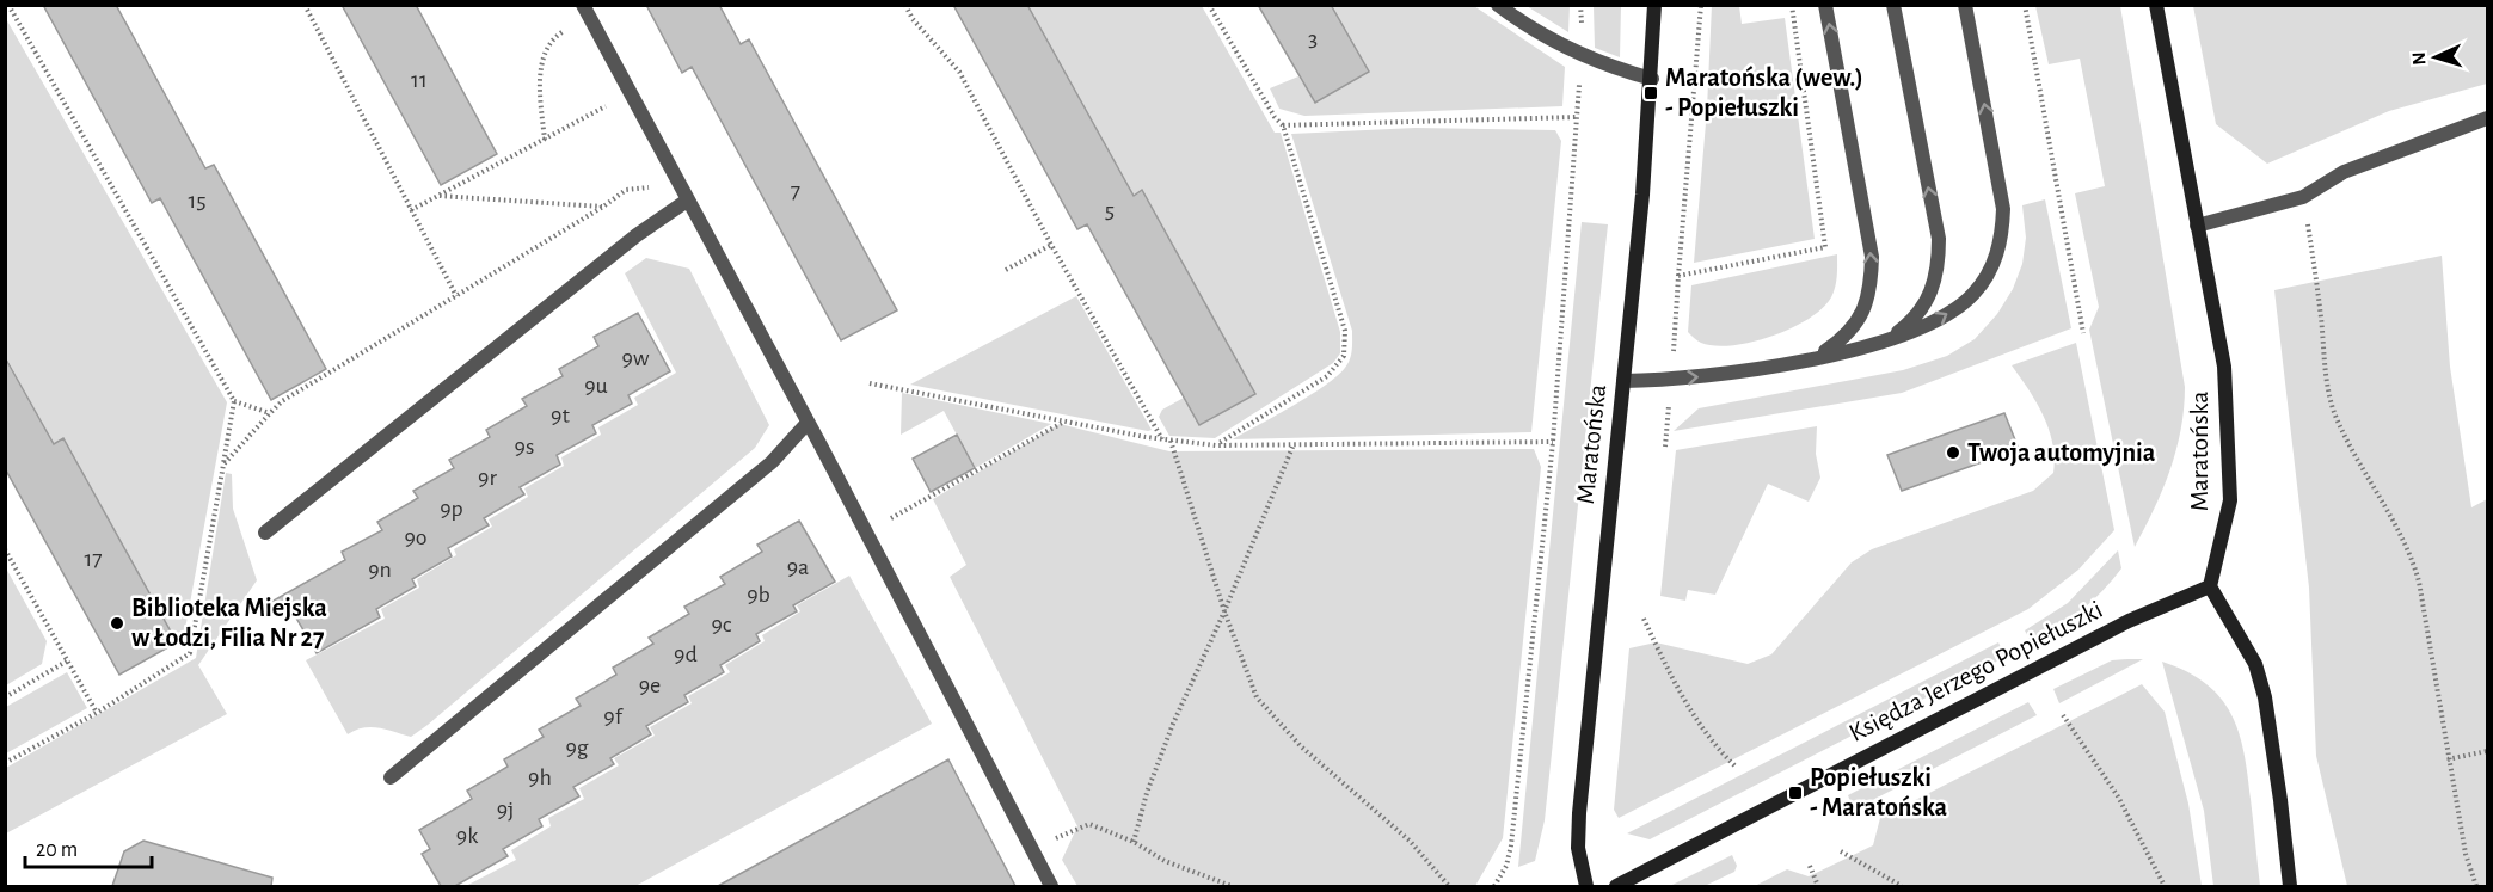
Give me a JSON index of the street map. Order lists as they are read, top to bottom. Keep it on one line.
{"streets":{"street":["Maratońska","Księdza Jerzego Popiełuszki"]},"crossings":[["Maratońska","Księdza Jerzego Popiełuszki"]],"places":{"transit":["Maratońska (wew.) - Popiełuszki","Popiełuszki - Maratońska"],"other":["Twoja automyjnia","Biblioteka Miejska w Łodzi, Filia Nr 27"]},"house_numbers":["3","11","7","15","5","9w","9u","9t","9s","9r","9p","9o","17","9a","9n","9b","9c","9d","9e","9f","9g","9h","9j","9k"],"scale_bar":"20 m","north":"left"}
